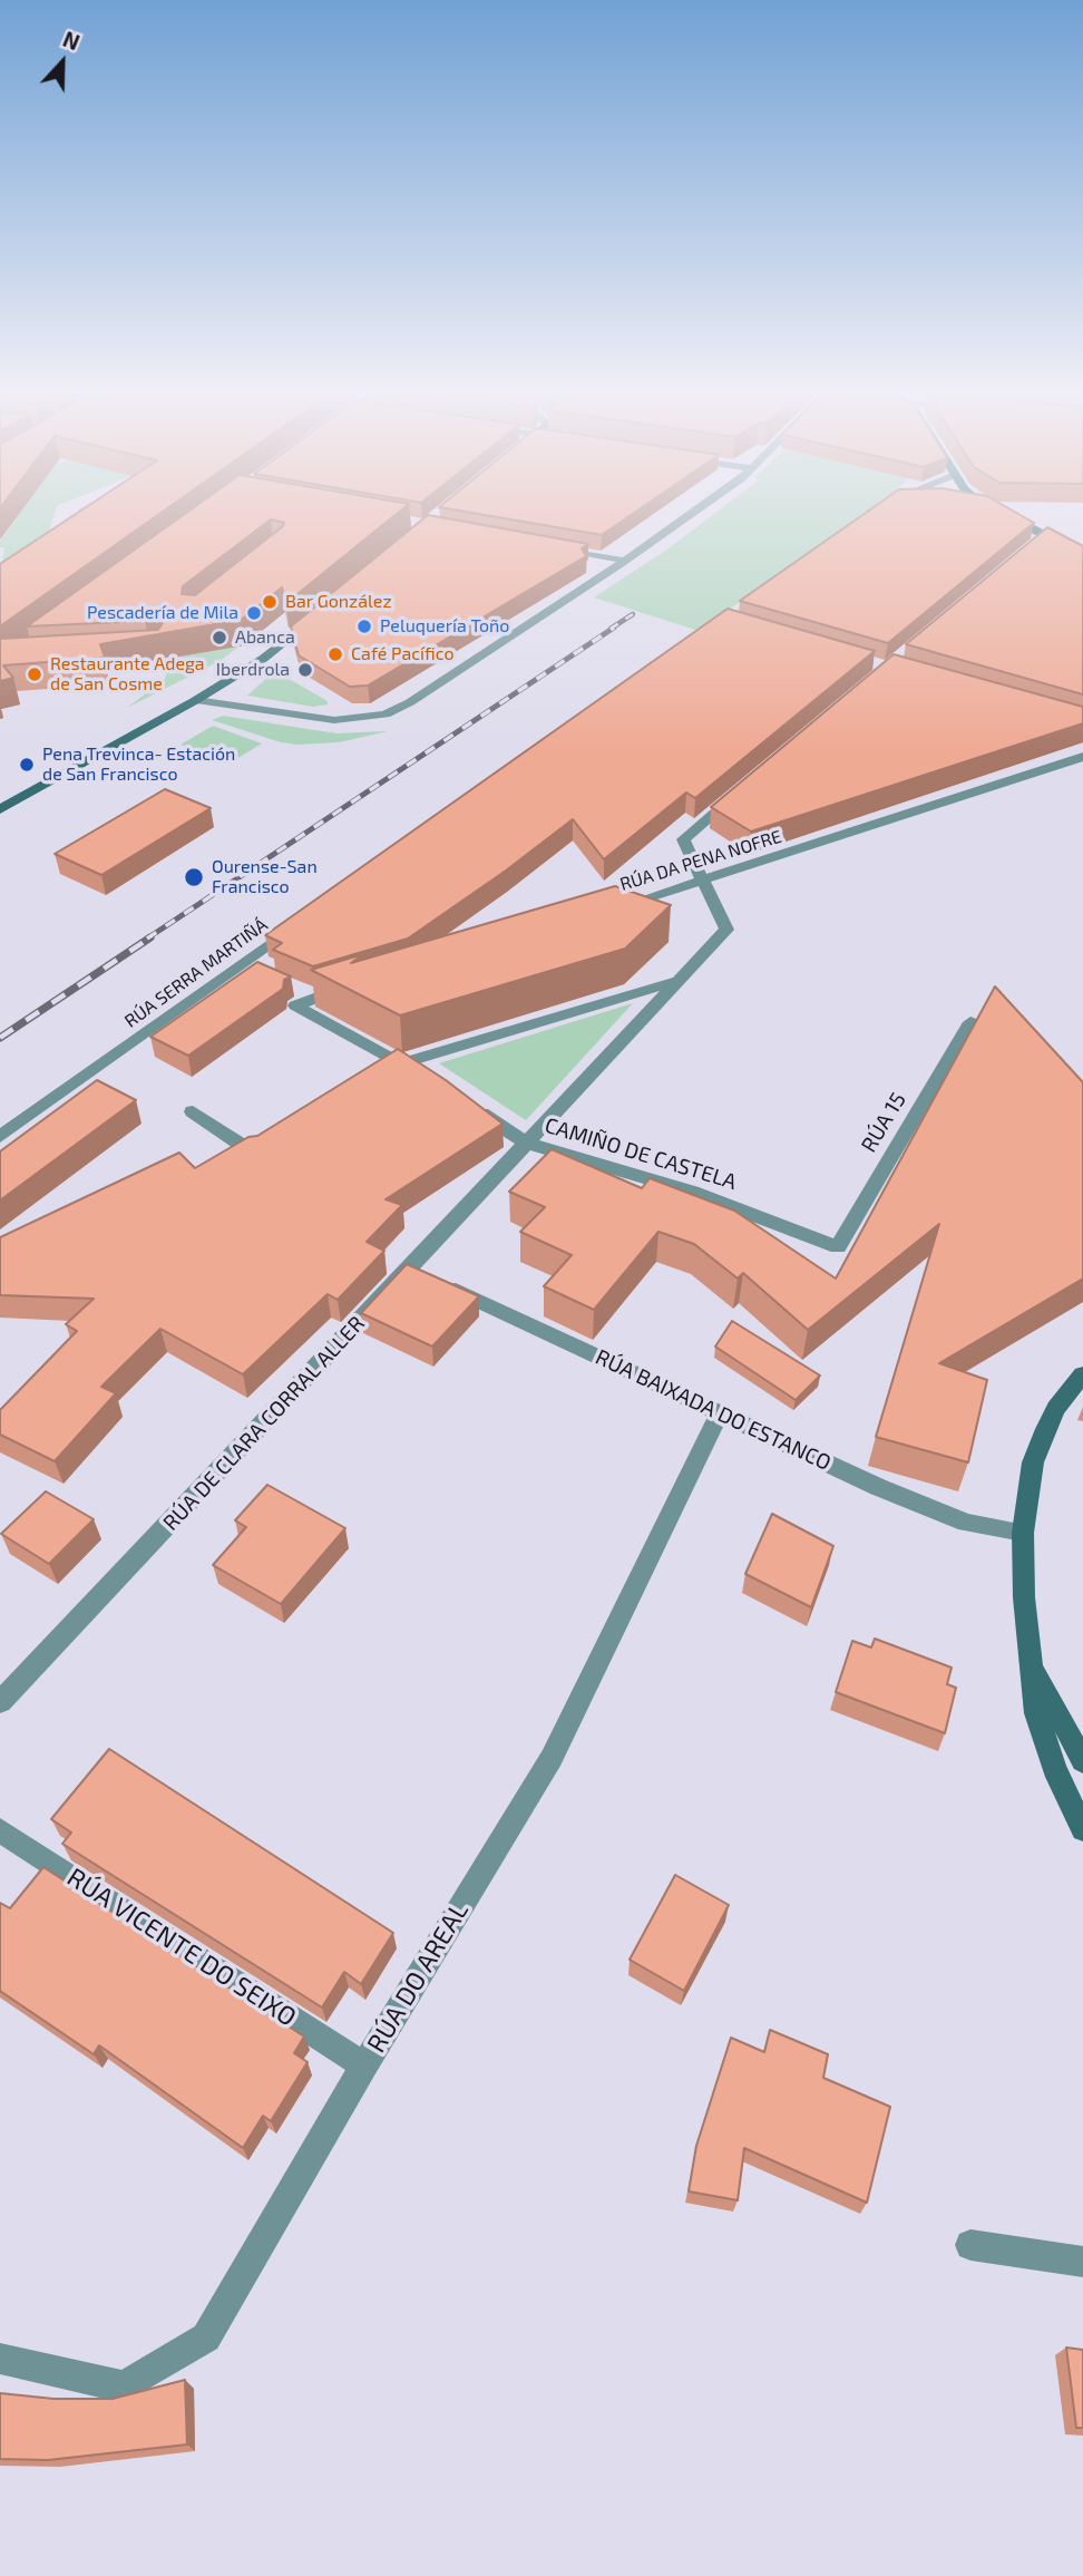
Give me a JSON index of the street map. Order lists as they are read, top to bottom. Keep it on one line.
{"streets":{"street":["RÚA DA PENA NOFRE","RÚA SERRA MARTIÑÁ","RÚA 15","CAMIÑO DE CASTELA","RÚA BAIXADA DO ESTANCO","RÚA DE CLARA CORRAL ALLER","RÚA VICENTE DO SEIXO","RÚA DO AREAL"]},"crossings":[["RÚA DA PENA NOFRE","RÚA DE CLARA CORRAL ALLER"],["RÚA 15","CAMIÑO DE CASTELA"],["CAMIÑO DE CASTELA","RÚA DE CLARA CORRAL ALLER"],["RÚA BAIXADA DO ESTANCO","RÚA DE CLARA CORRAL ALLER"],["RÚA BAIXADA DO ESTANCO","RÚA DO AREAL"],["RÚA VICENTE DO SEIXO","RÚA DO AREAL"]],"places":["Bar González","Pescadería de Mila","Peluquería Toño","Abanca","Café Pacífico","Iberdrola","Restaurante Adega de San Cosme","Pena Trevinca- Estación de San Francisco","Ourense-San Francisco"],"north":"top"}
